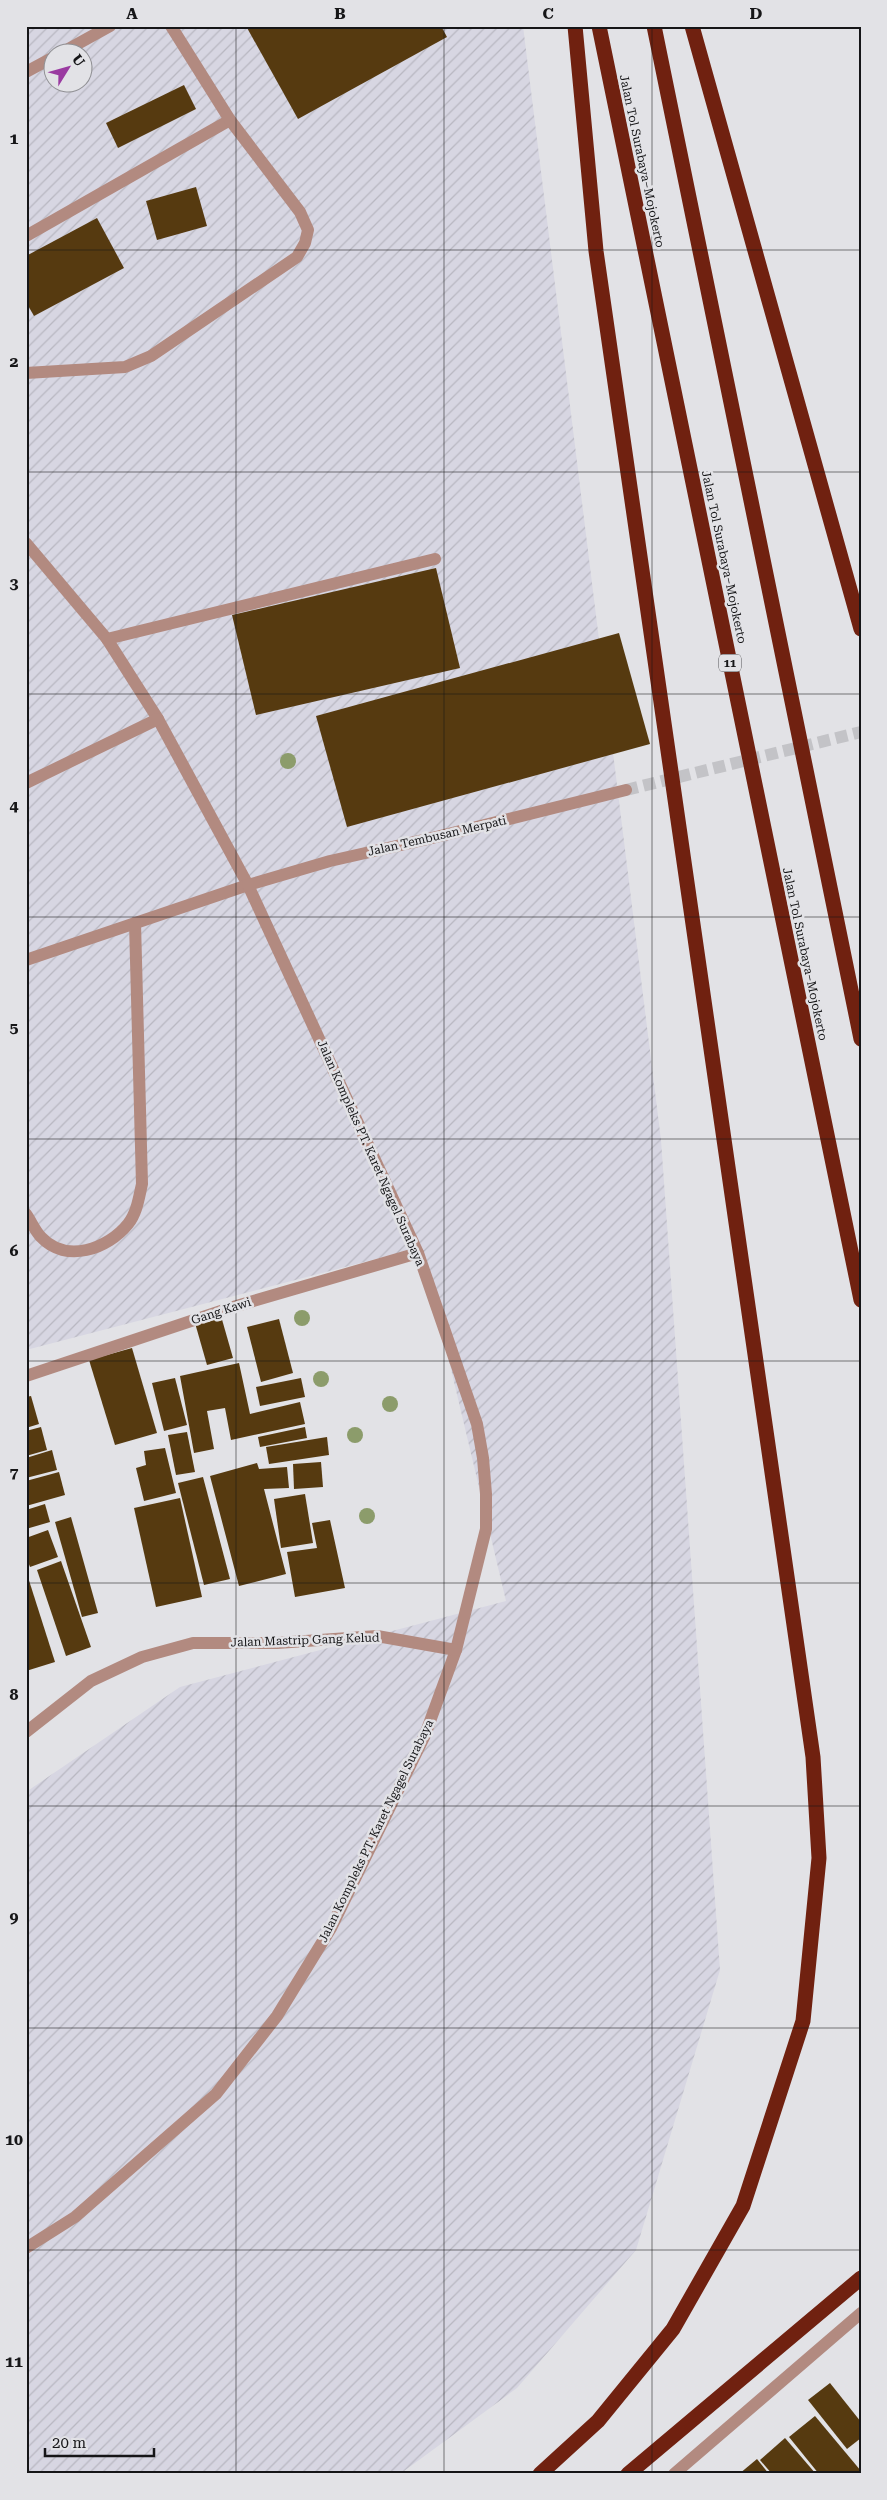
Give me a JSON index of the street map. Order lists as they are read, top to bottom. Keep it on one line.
{"streets":{"highway":["Jalan Tol Surabaya–Mojokerto","11"],"street":["Jalan Tembusan Merpati","Jalan Kompleks PT. Karet Ngagel Surabaya","Gang Kawi","Jalan Mastrip Gang Kelud"]},"crossings":[["Jalan Tembusan Merpati","Jalan Kompleks PT. Karet Ngagel Surabaya"],["Jalan Kompleks PT. Karet Ngagel Surabaya","Gang Kawi"],["Jalan Kompleks PT. Karet Ngagel Surabaya","Jalan Mastrip Gang Kelud"]],"scale_bar":"20 m","north":"top right","grid":{"columns":["A","B","C","D"],"rows":["1","2","3","4","5","6","7","8","9","10","11"]}}
